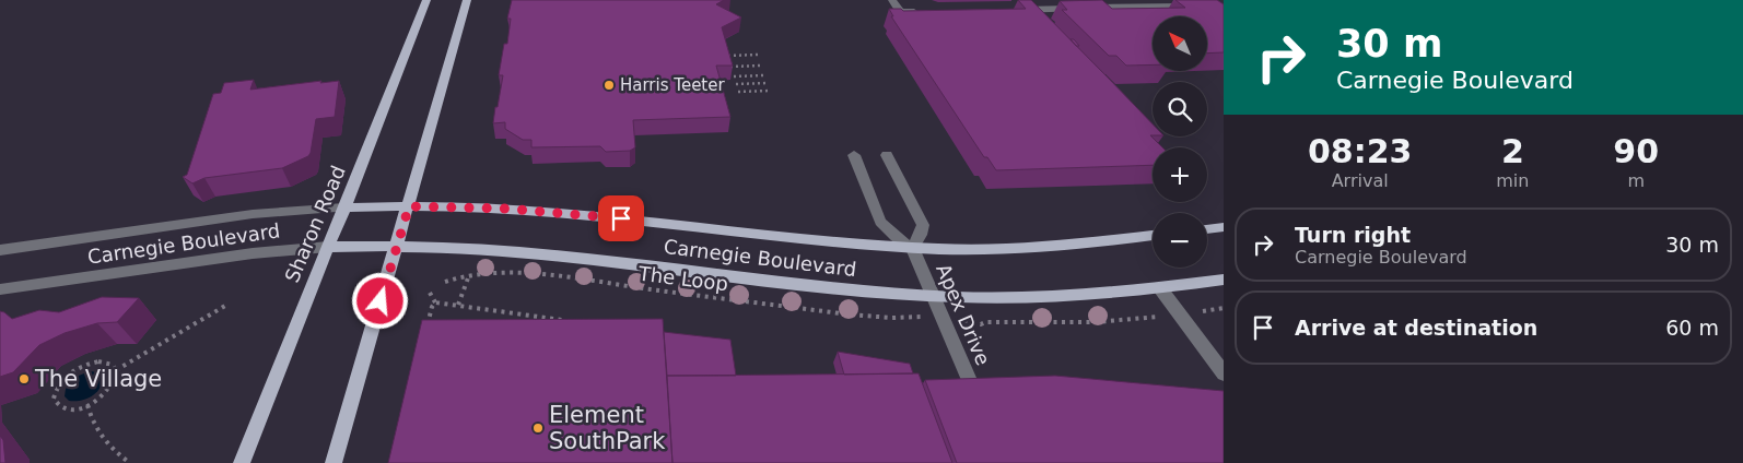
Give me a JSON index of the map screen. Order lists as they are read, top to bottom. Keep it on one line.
{"streets":{"main road":["Sharon Road","Carnegie Boulevard"],"street":["Apex Drive"],"path":["The Loop"]},"crossings":[["Sharon Road","Carnegie Boulevard"],["Carnegie Boulevard","Apex Drive"]],"places":["Harris Teeter","The Village","Element SouthPark"],"north":"top left","page":{"turn":["30 m","Carnegie Boulevard"],"map_buttons":["+","−"],"eta":["08:23","Arrival","2","min","90","m"],"list":[{"name":"Turn right","note":"Carnegie Boulevard","value":"30 m"},{"name":"Arrive at destination","value":"60 m"}]}}
